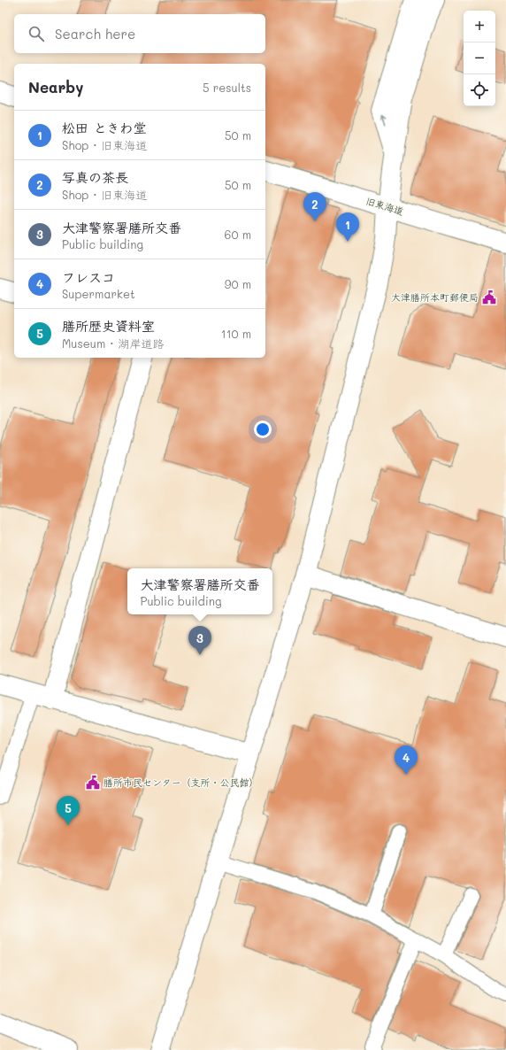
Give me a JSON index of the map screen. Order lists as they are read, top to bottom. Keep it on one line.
{"streets":{"street":["旧東海道"]},"places":{"public building":["大津膳所本町郵便局","膳所市民センター（支所・公民館）"]},"page":{"map_buttons":["+","−"],"search":"Search here","heading":["Nearby","5 results"],"list":[{"mark":"1","name":"松田 ときわ堂","note":"Shop · 旧東海道","value":"50 m"},{"mark":"2","name":"写真の茶長","note":"Shop · 旧東海道","value":"50 m"},{"mark":"3","name":"大津警察署膳所交番","note":"Public building","value":"60 m"},{"mark":"4","name":"フレスコ","note":"Supermarket","value":"90 m"},{"mark":"5","name":"膳所歴史資料室","note":"Museum · 湖岸道路","value":"110 m"}],"pins":["2","1","3","4","5"],"popup":["大津警察署膳所交番","Public building"]}}
